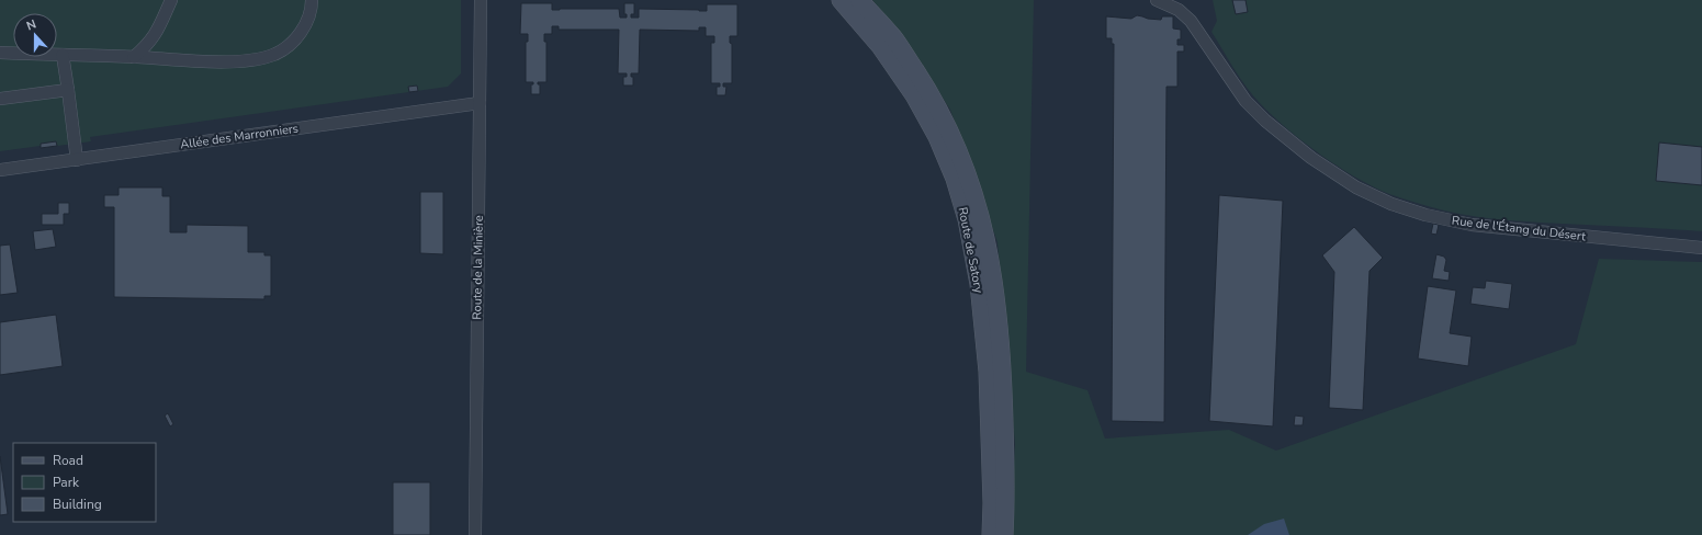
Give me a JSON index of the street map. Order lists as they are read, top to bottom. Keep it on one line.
{"streets":{"main road":["Route de Satory"],"street":["Allée des Marronniers","Rue de l'Étang du Désert","Route de la Minière"]},"crossings":[["Allée des Marronniers","Route de la Minière"]],"legend":["Road","Park","Building"],"north":"top"}
